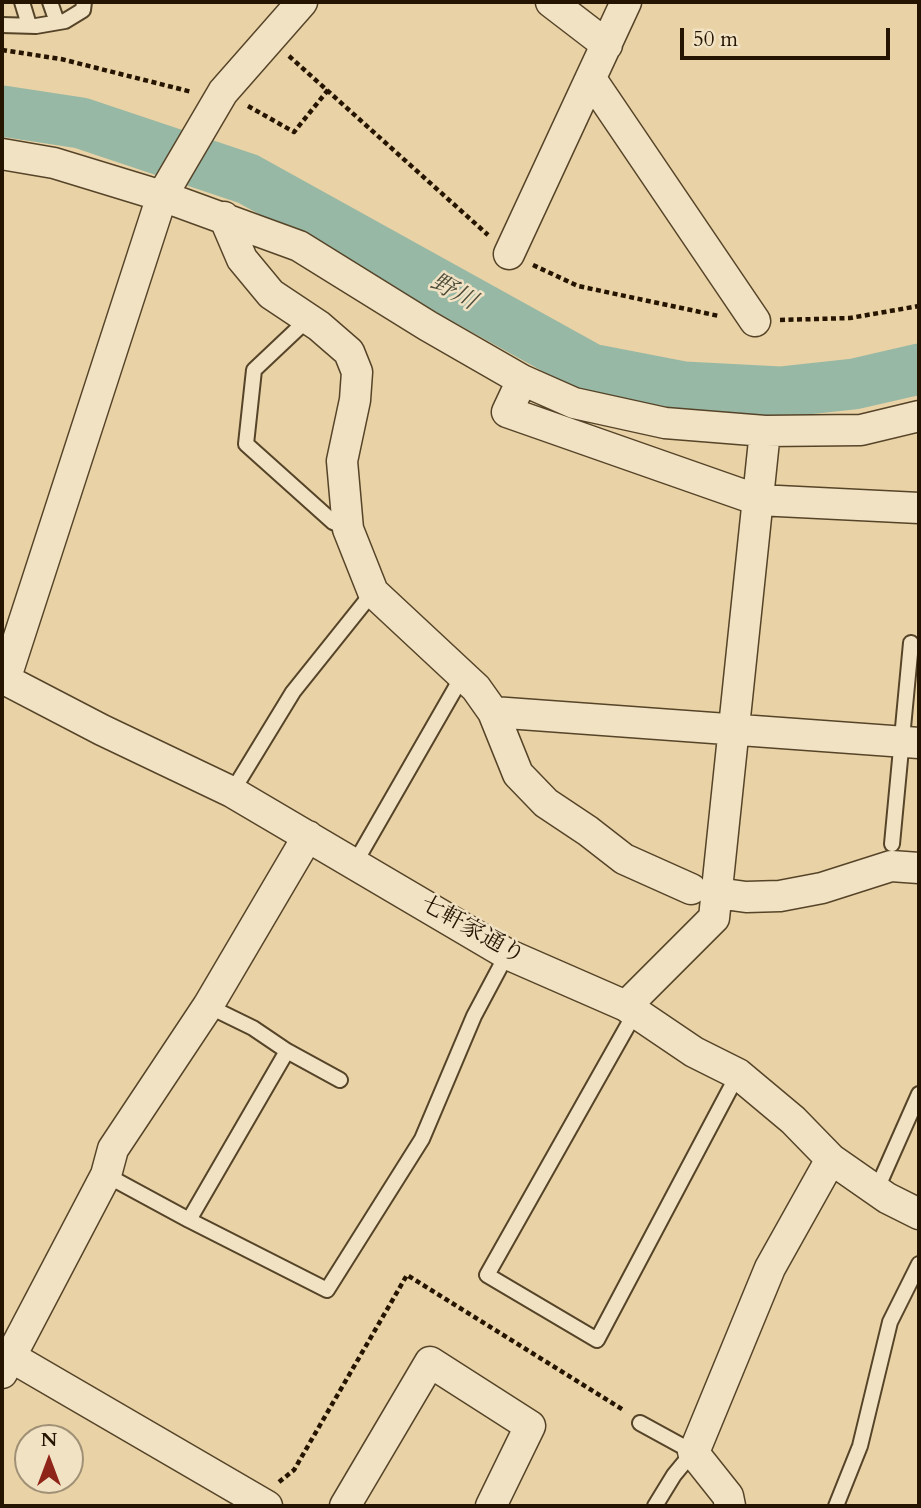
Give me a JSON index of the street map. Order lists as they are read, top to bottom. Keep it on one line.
{"streets":{"street":["七軒家通り"]},"water":["野川"],"scale_bar":"50 m","north":"top"}
